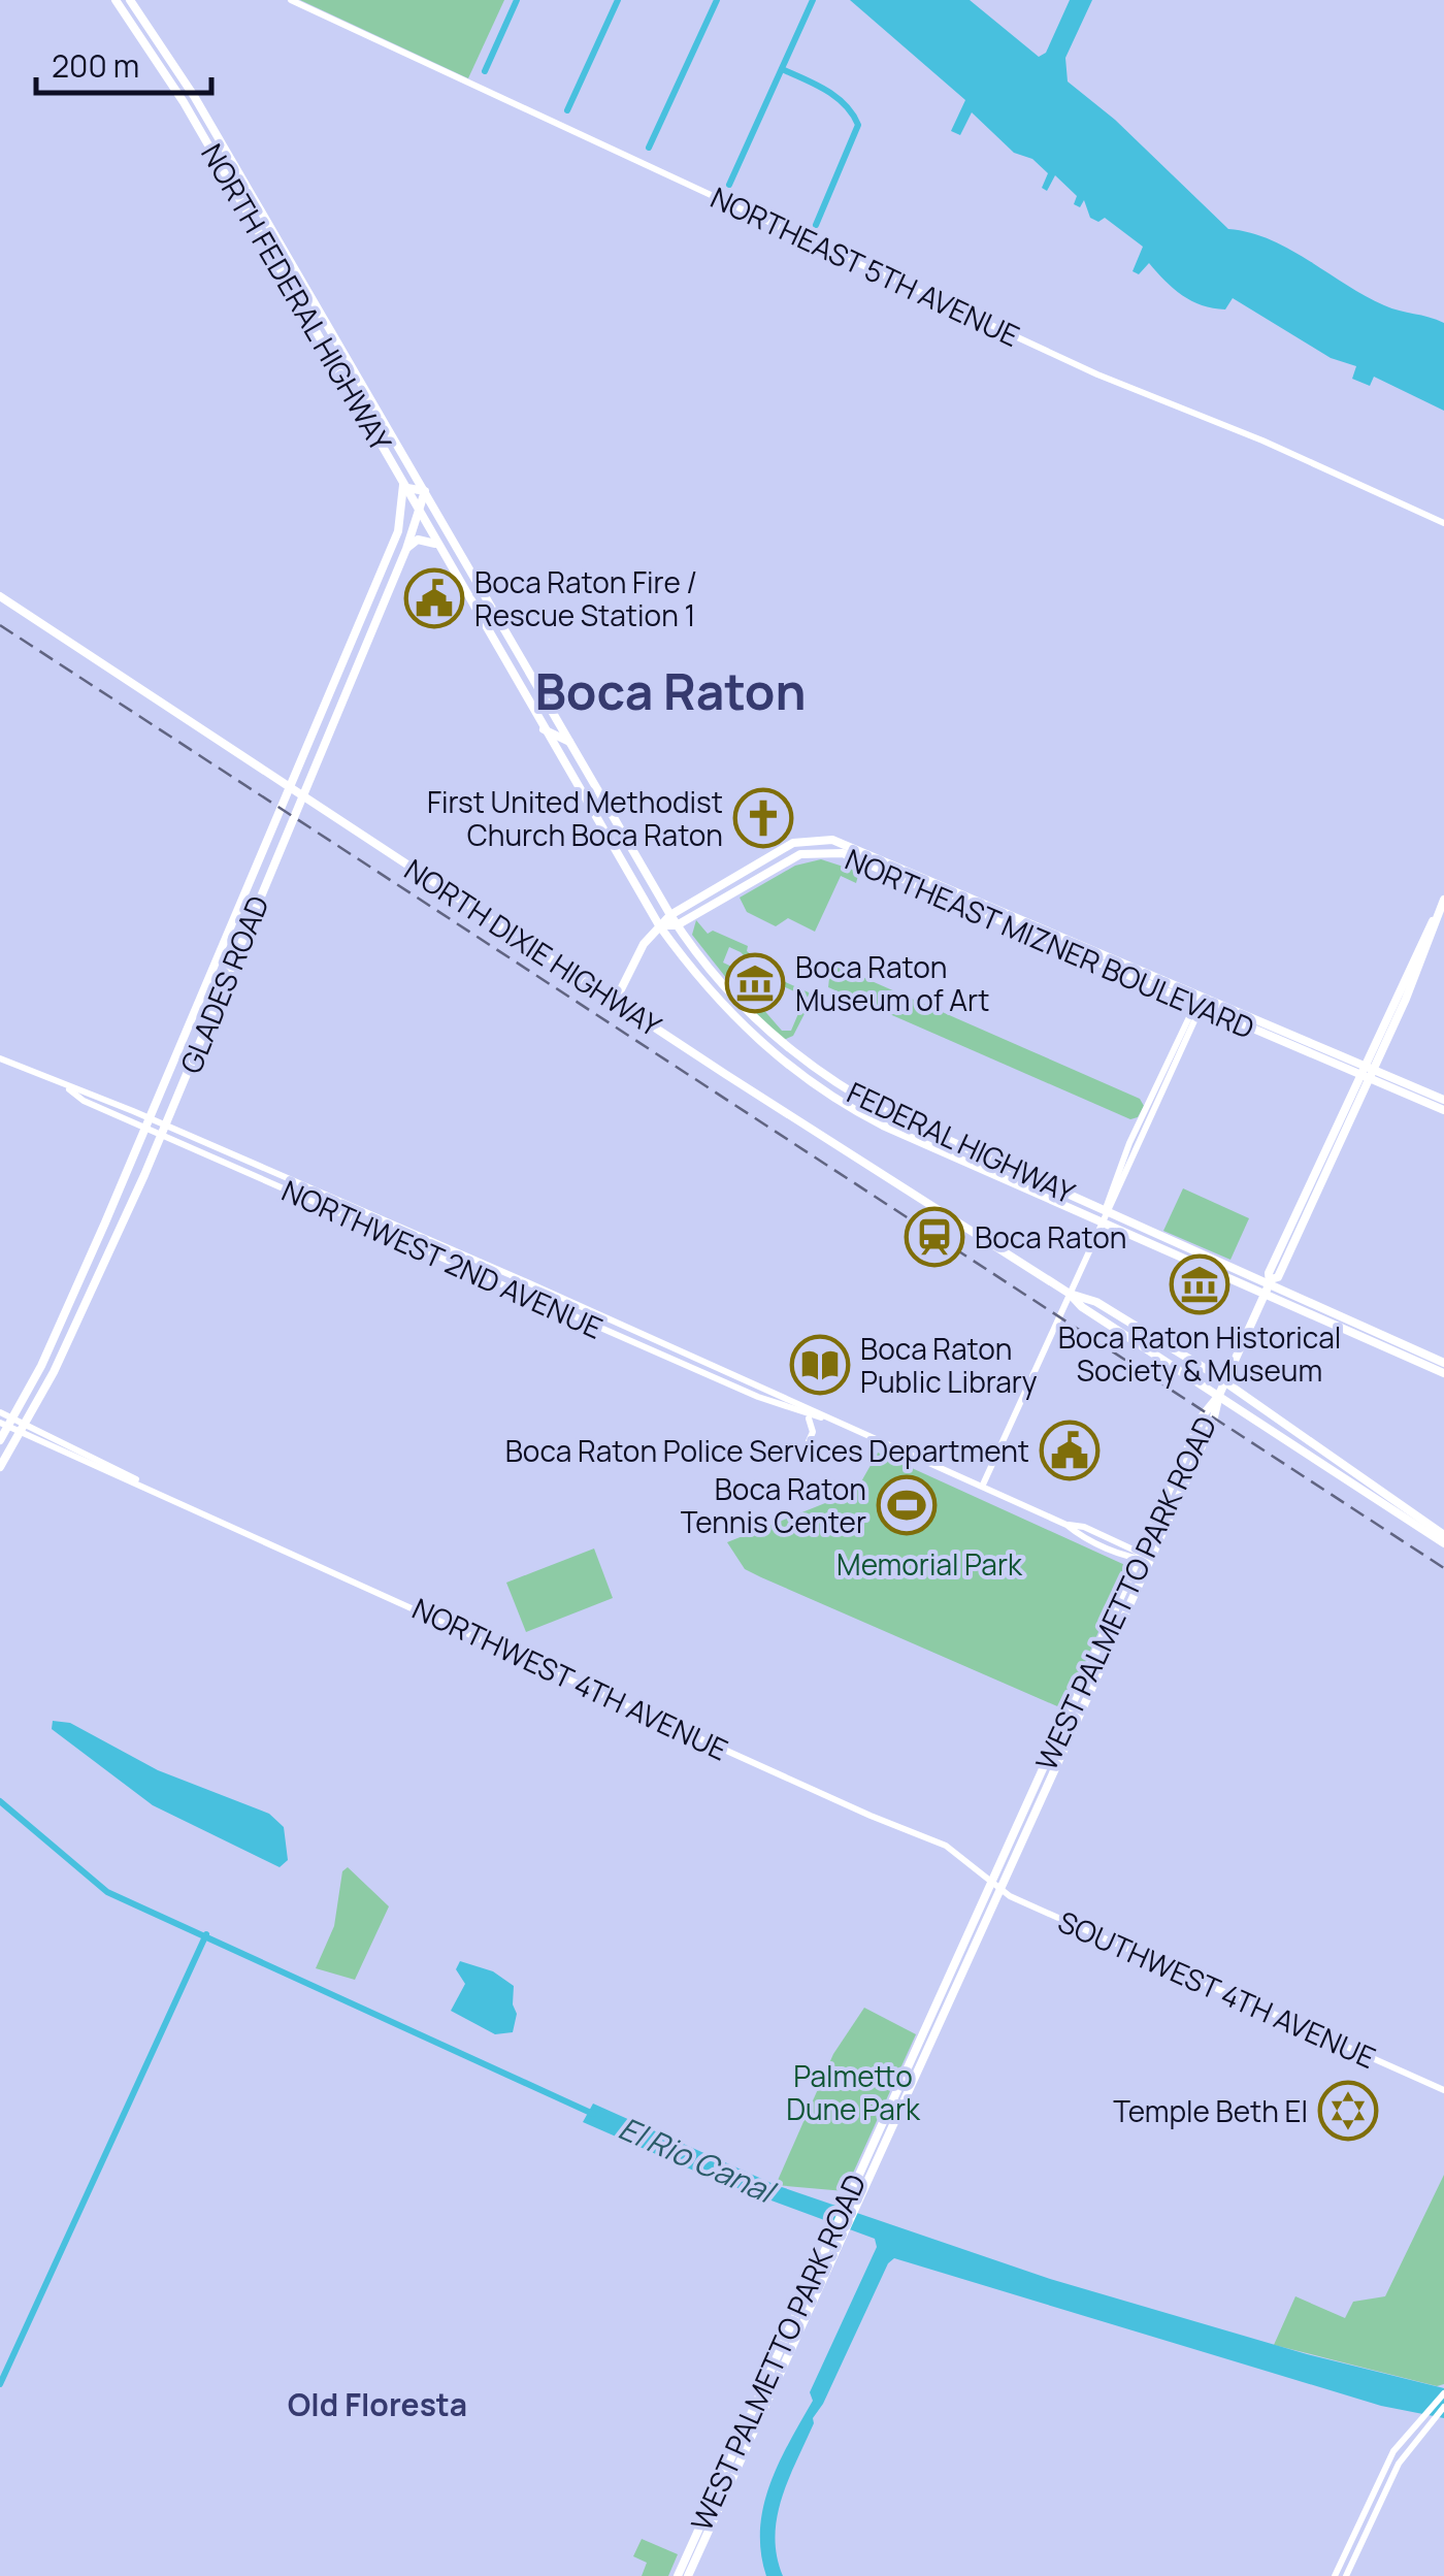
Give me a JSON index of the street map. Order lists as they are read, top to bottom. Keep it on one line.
{"streets":{"main road":["NORTH FEDERAL HIGHWAY","NORTHEAST MIZNER BOULEVARD","NORTH DIXIE HIGHWAY","GLADES ROAD","FEDERAL HIGHWAY","WEST PALMETTO PARK ROAD"],"street":["NORTHEAST 5TH AVENUE","NORTHWEST 2ND AVENUE","NORTHWEST 4TH AVENUE","SOUTHWEST 4TH AVENUE"]},"crossings":[["NORTH FEDERAL HIGHWAY","GLADES ROAD"],["NORTH FEDERAL HIGHWAY","FEDERAL HIGHWAY"],["NORTHEAST MIZNER BOULEVARD","NORTH DIXIE HIGHWAY"],["NORTHEAST MIZNER BOULEVARD","FEDERAL HIGHWAY"],["NORTHEAST MIZNER BOULEVARD","WEST PALMETTO PARK ROAD"],["NORTH DIXIE HIGHWAY","GLADES ROAD"],["NORTH DIXIE HIGHWAY","WEST PALMETTO PARK ROAD"],["GLADES ROAD","FEDERAL HIGHWAY"],["GLADES ROAD","NORTHWEST 2ND AVENUE"],["GLADES ROAD","NORTHWEST 4TH AVENUE"],["FEDERAL HIGHWAY","WEST PALMETTO PARK ROAD"],["NORTHWEST 2ND AVENUE","WEST PALMETTO PARK ROAD"],["WEST PALMETTO PARK ROAD","NORTHWEST 4TH AVENUE"],["WEST PALMETTO PARK ROAD","SOUTHWEST 4TH AVENUE"],["NORTHWEST 4TH AVENUE","SOUTHWEST 4TH AVENUE"]],"districts":["Boca Raton","Old Floresta"],"water":["El Rio Canal"],"parks":["Memorial Park","Palmetto Dune Park"],"places":{"public building":["Boca Raton Fire / Rescue Station 1","Boca Raton Police Services Department"],"church":["First United Methodist Church Boca Raton"],"museum":["Boca Raton Museum of Art","Boca Raton Historical Society & Museum"],"station":["Boca Raton"],"library":["Boca Raton Public Library"],"sports":["Boca Raton Tennis Center"],"synagogue":["Temple Beth El"]},"scale_bar":"200 m"}
